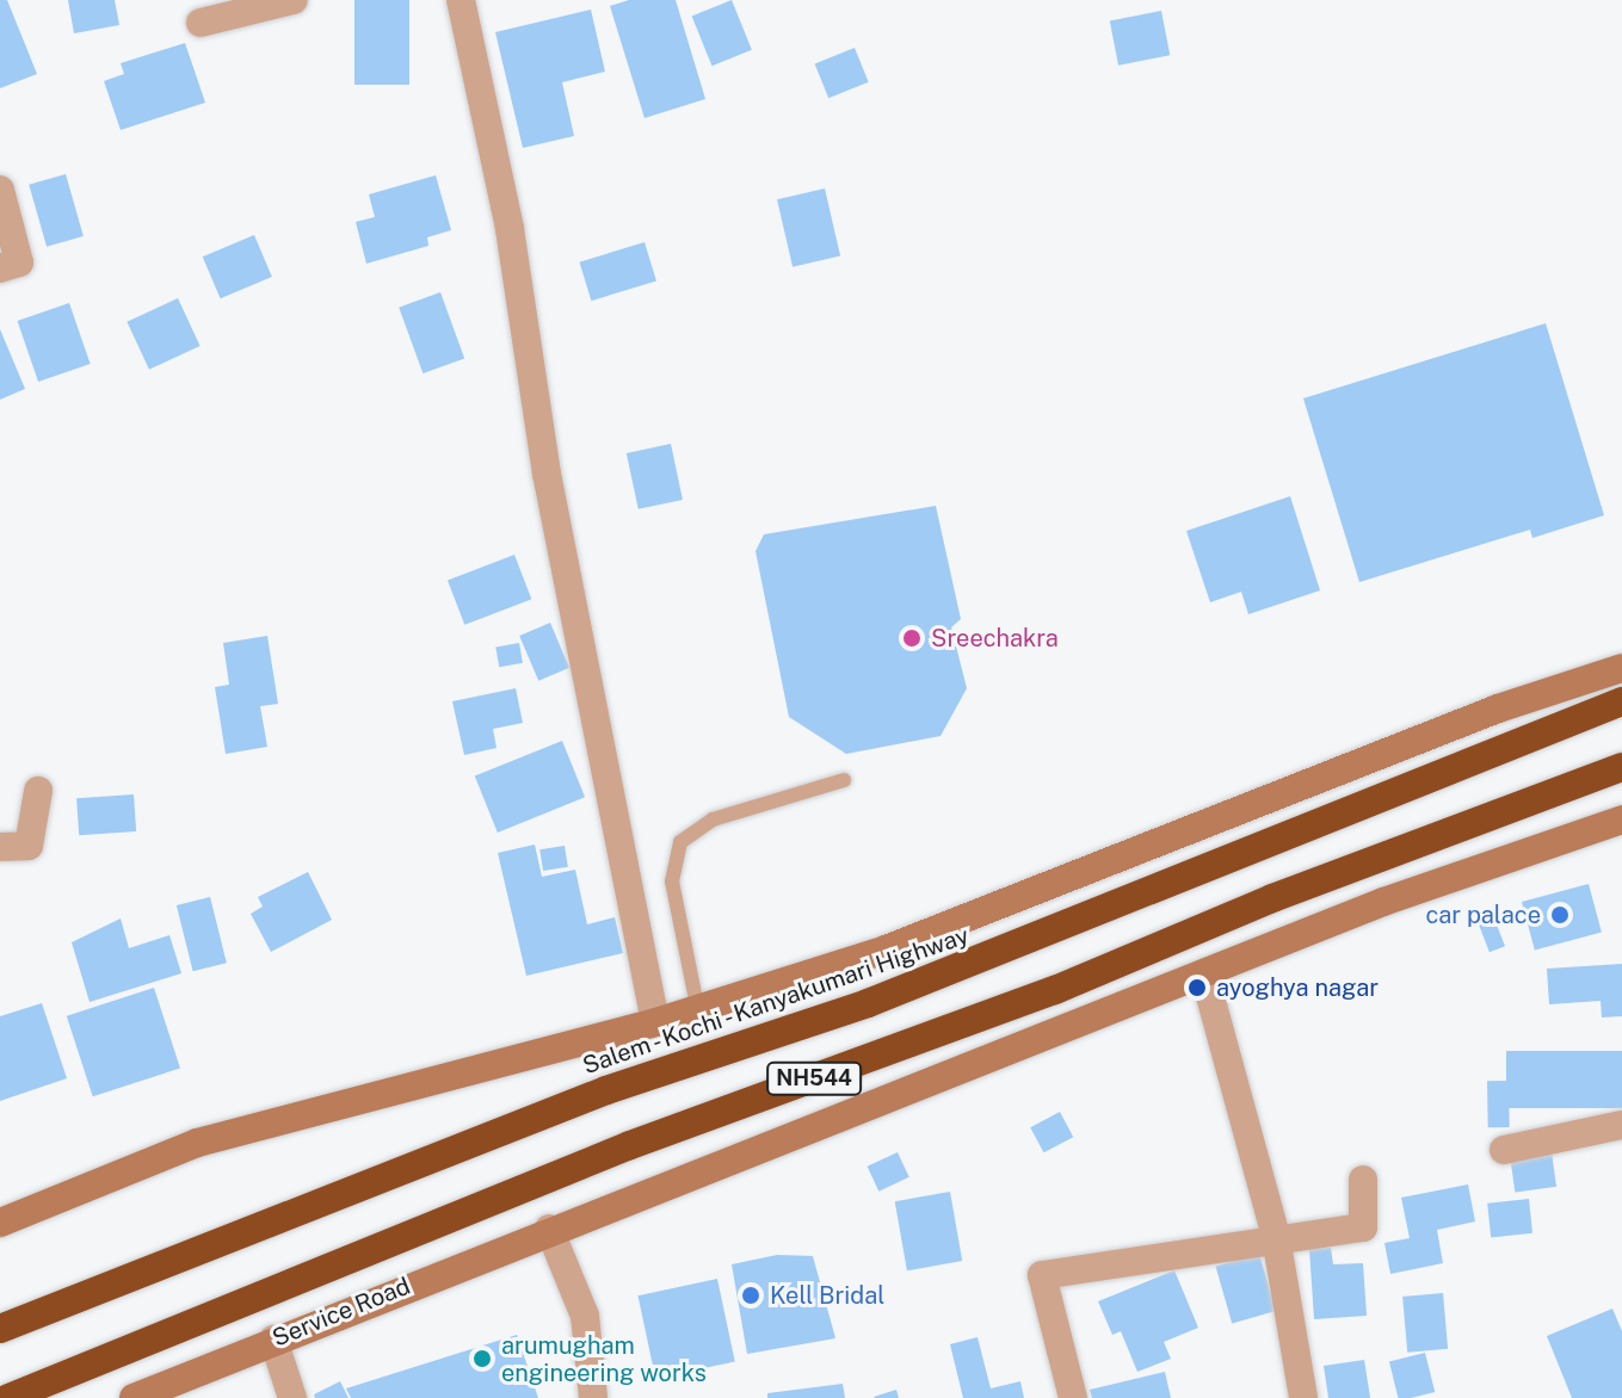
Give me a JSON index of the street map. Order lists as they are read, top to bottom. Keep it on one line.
{"streets":{"highway":["Salem - Kochi - Kanyakumari Highway","NH544"],"street":["Service Road"]},"places":["Sreechakra","car palace","ayoghya nagar","Kell Bridal","arumugham engineering works"]}
